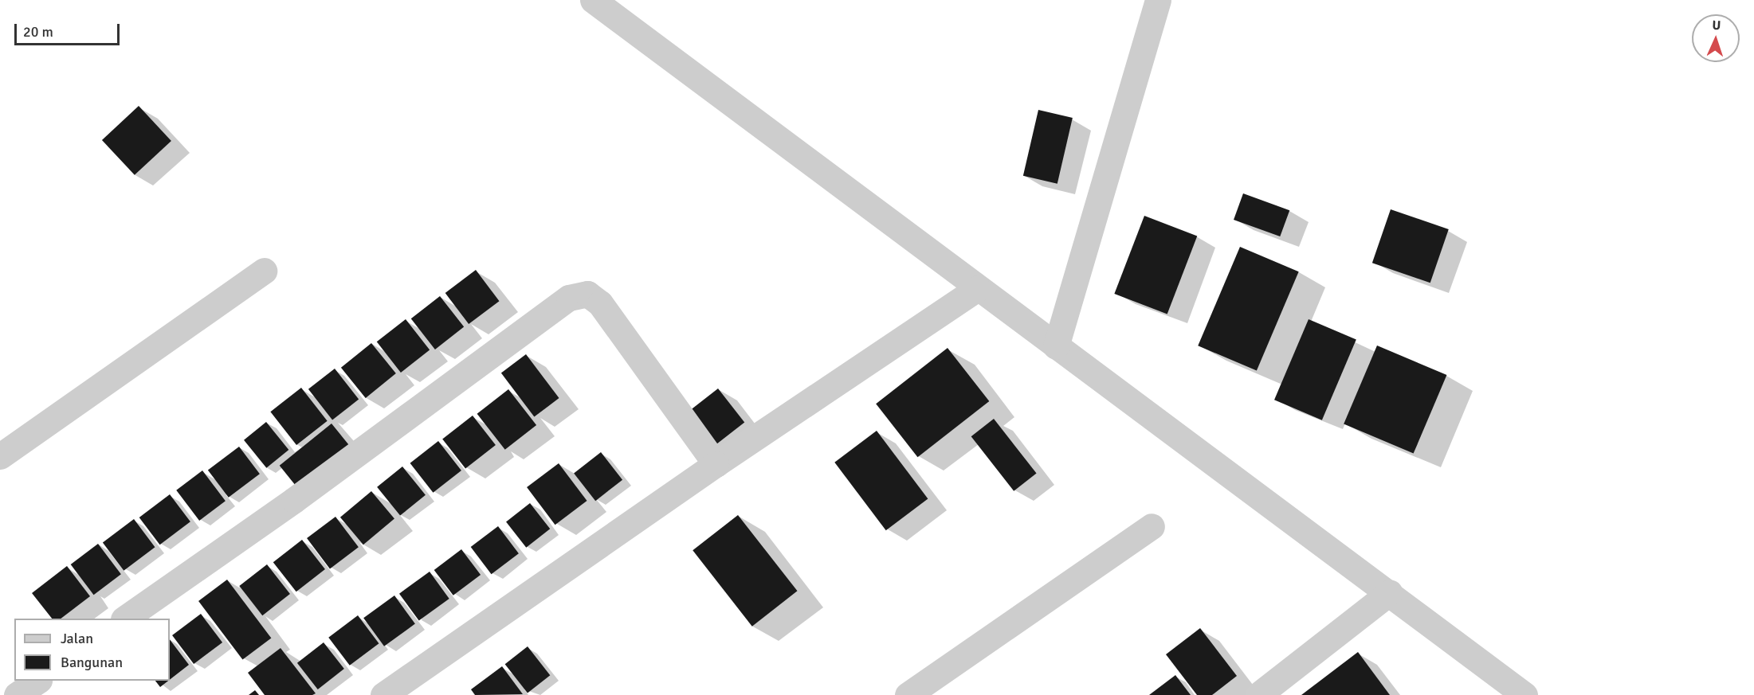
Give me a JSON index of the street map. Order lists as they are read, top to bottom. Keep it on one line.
{"legend":["Jalan","Bangunan"],"scale_bar":"20 m","north":"top"}
